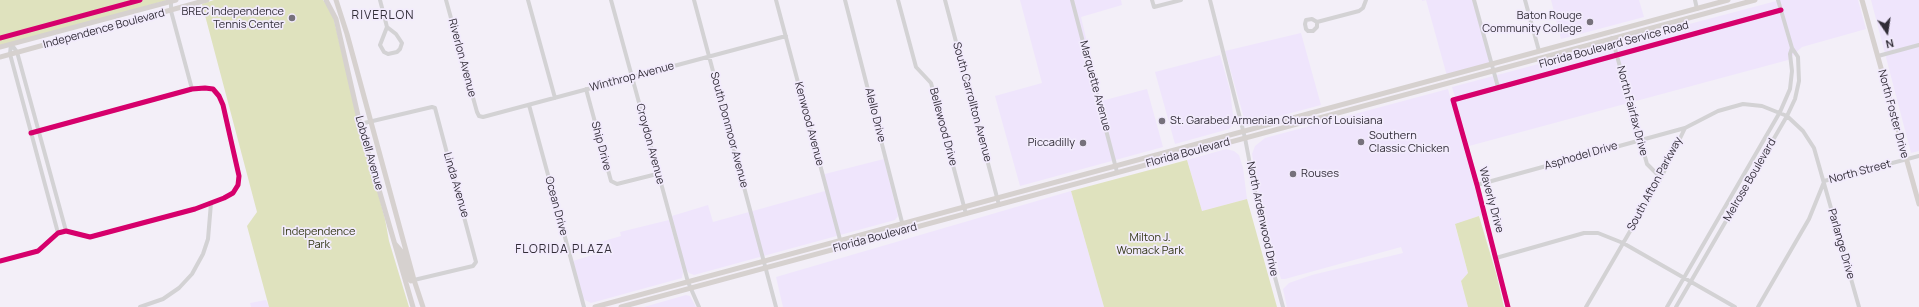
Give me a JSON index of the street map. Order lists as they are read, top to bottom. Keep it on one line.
{"streets":{"main road":["Independence Boulevard","North Foster Drive","Lobdell Avenue","Florida Boulevard"],"street":["Florida Boulevard Service Road","Riverlon Avenue","Winthrop Avenue","Marquette Avenue","South Carrollton Avenue","North Fairfax Drive","Alello Drive","Kenwood Avenue","Bellewood Drive","South Donmoor Avenue","Croydon Avenue","Ship Drive","Asphodel Drive","North Street","Melrose Boulevard","South Afton Parkway","Linda Avenue","Waverly Drive","Ocean Drive","North Ardenwood Drive","Parlange Drive"]},"crossings":[["Florida Boulevard Service Road","North Fairfax Drive"],["Florida Boulevard Service Road","Melrose Boulevard"],["Florida Boulevard Service Road","Waverly Drive"],["Riverlon Avenue","Winthrop Avenue"],["Winthrop Avenue","Kenwood Avenue"],["Winthrop Avenue","South Donmoor Avenue"],["Winthrop Avenue","Croydon Avenue"],["Winthrop Avenue","Ship Drive"],["Winthrop Avenue","Ocean Drive"],["Marquette Avenue","Florida Boulevard"],["South Carrollton Avenue","Florida Boulevard"],["North Fairfax Drive","Florida Boulevard"],["North Fairfax Drive","Asphodel Drive"],["North Fairfax Drive","South Afton Parkway"],["North Foster Drive","North Street"],["Alello Drive","Florida Boulevard"],["Kenwood Avenue","Florida Boulevard"],["Bellewood Drive","Florida Boulevard"],["South Donmoor Avenue","Florida Boulevard"],["Croydon Avenue","Ship Drive"],["Croydon Avenue","Florida Boulevard"],["Lobdell Avenue","Linda Avenue"],["Florida Boulevard","North Ardenwood Drive"],["Asphodel Drive","South Afton Parkway"],["Asphodel Drive","Waverly Drive"],["North Street","Parlange Drive"],["Melrose Boulevard","South Afton Parkway"],["Melrose Boulevard","Parlange Drive"],["South Afton Parkway","Parlange Drive"]],"districts":["RIVERLON","FLORIDA PLAZA"],"parks":["Independence Park","Milton J. Womack Park"],"places":["BREC Independence Tennis Center","Baton Rouge Community College","St. Garabed Armenian Church of Louisiana","Southern Classic Chicken","Piccadilly","Rouses"],"north":"bottom"}
